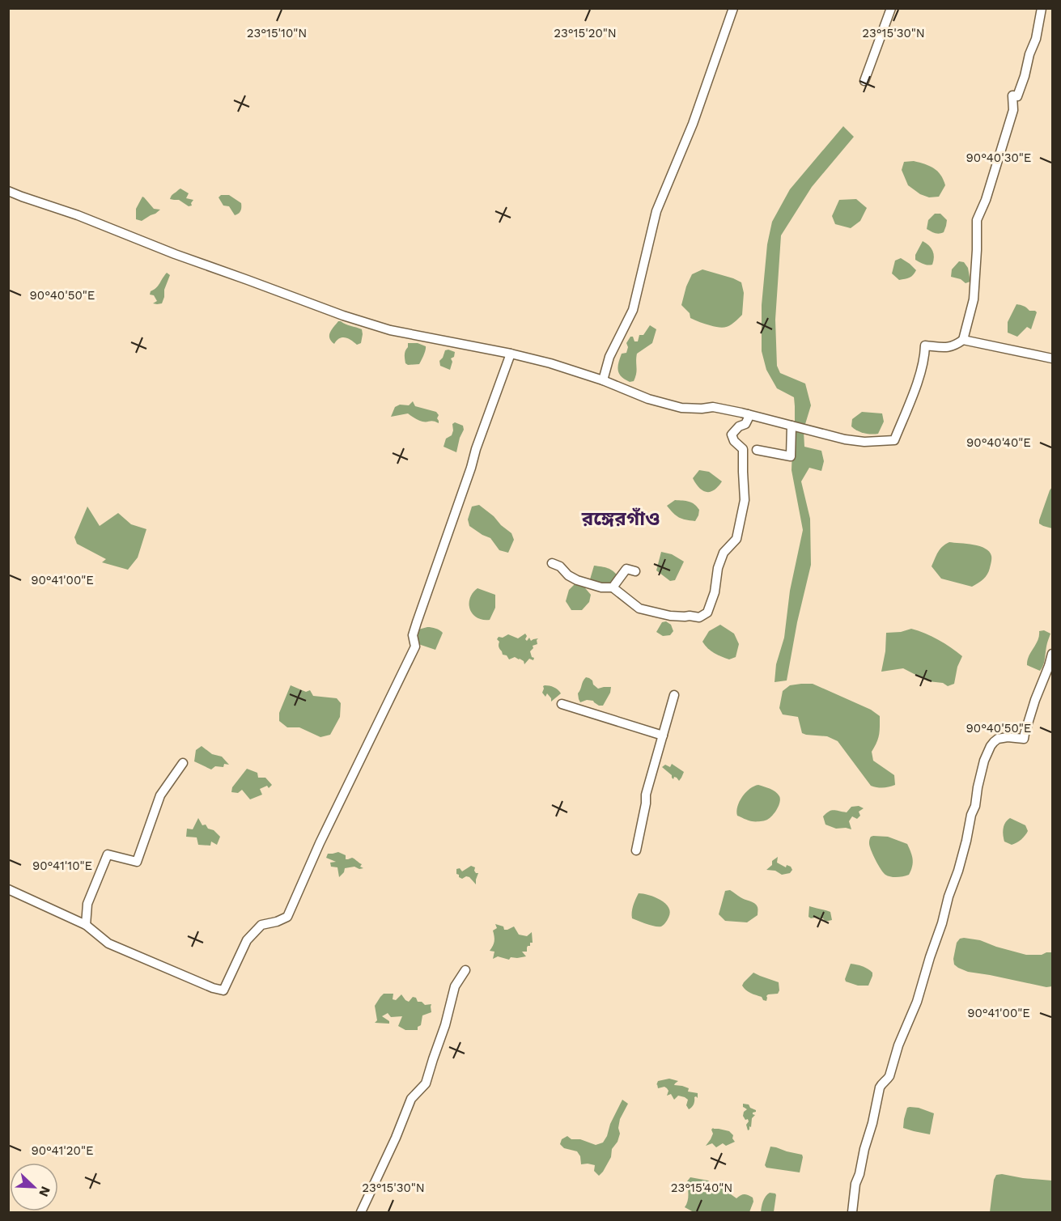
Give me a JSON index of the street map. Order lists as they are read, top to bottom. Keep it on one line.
{"districts":["রঙ্গেরগাঁও"],"north":"bottom right","coordinates":["23°15'10\"N","23°15'20\"N","23°15'30\"N","90°40'30\"E","90°40'50\"E","90°40'40\"E","90°41'00\"E","90°41'10\"E","90°41'20\"E","23°15'40\"N"]}
